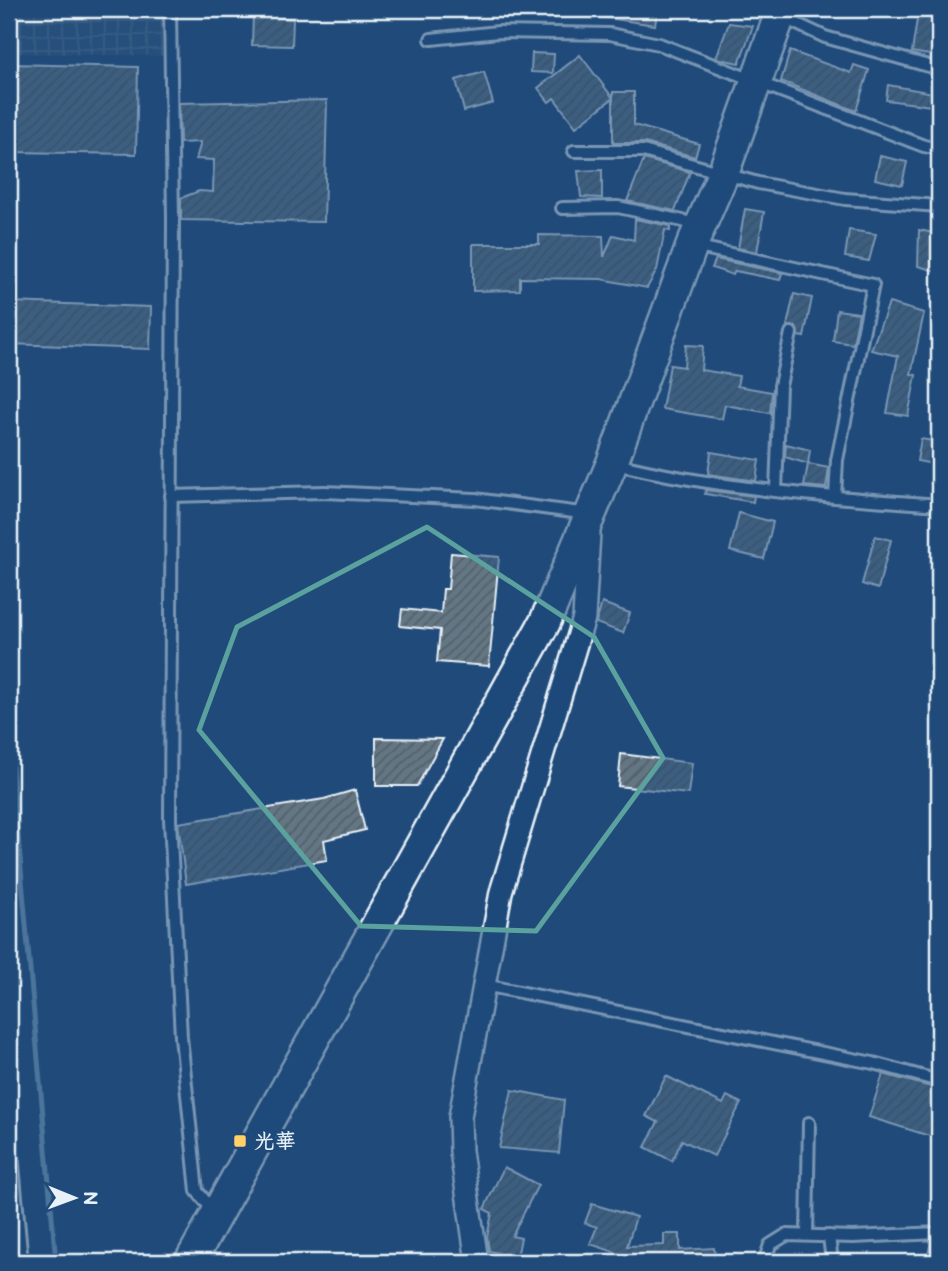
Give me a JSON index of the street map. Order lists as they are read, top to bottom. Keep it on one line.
{"places":{"transit":["光華"]},"north":"right"}
